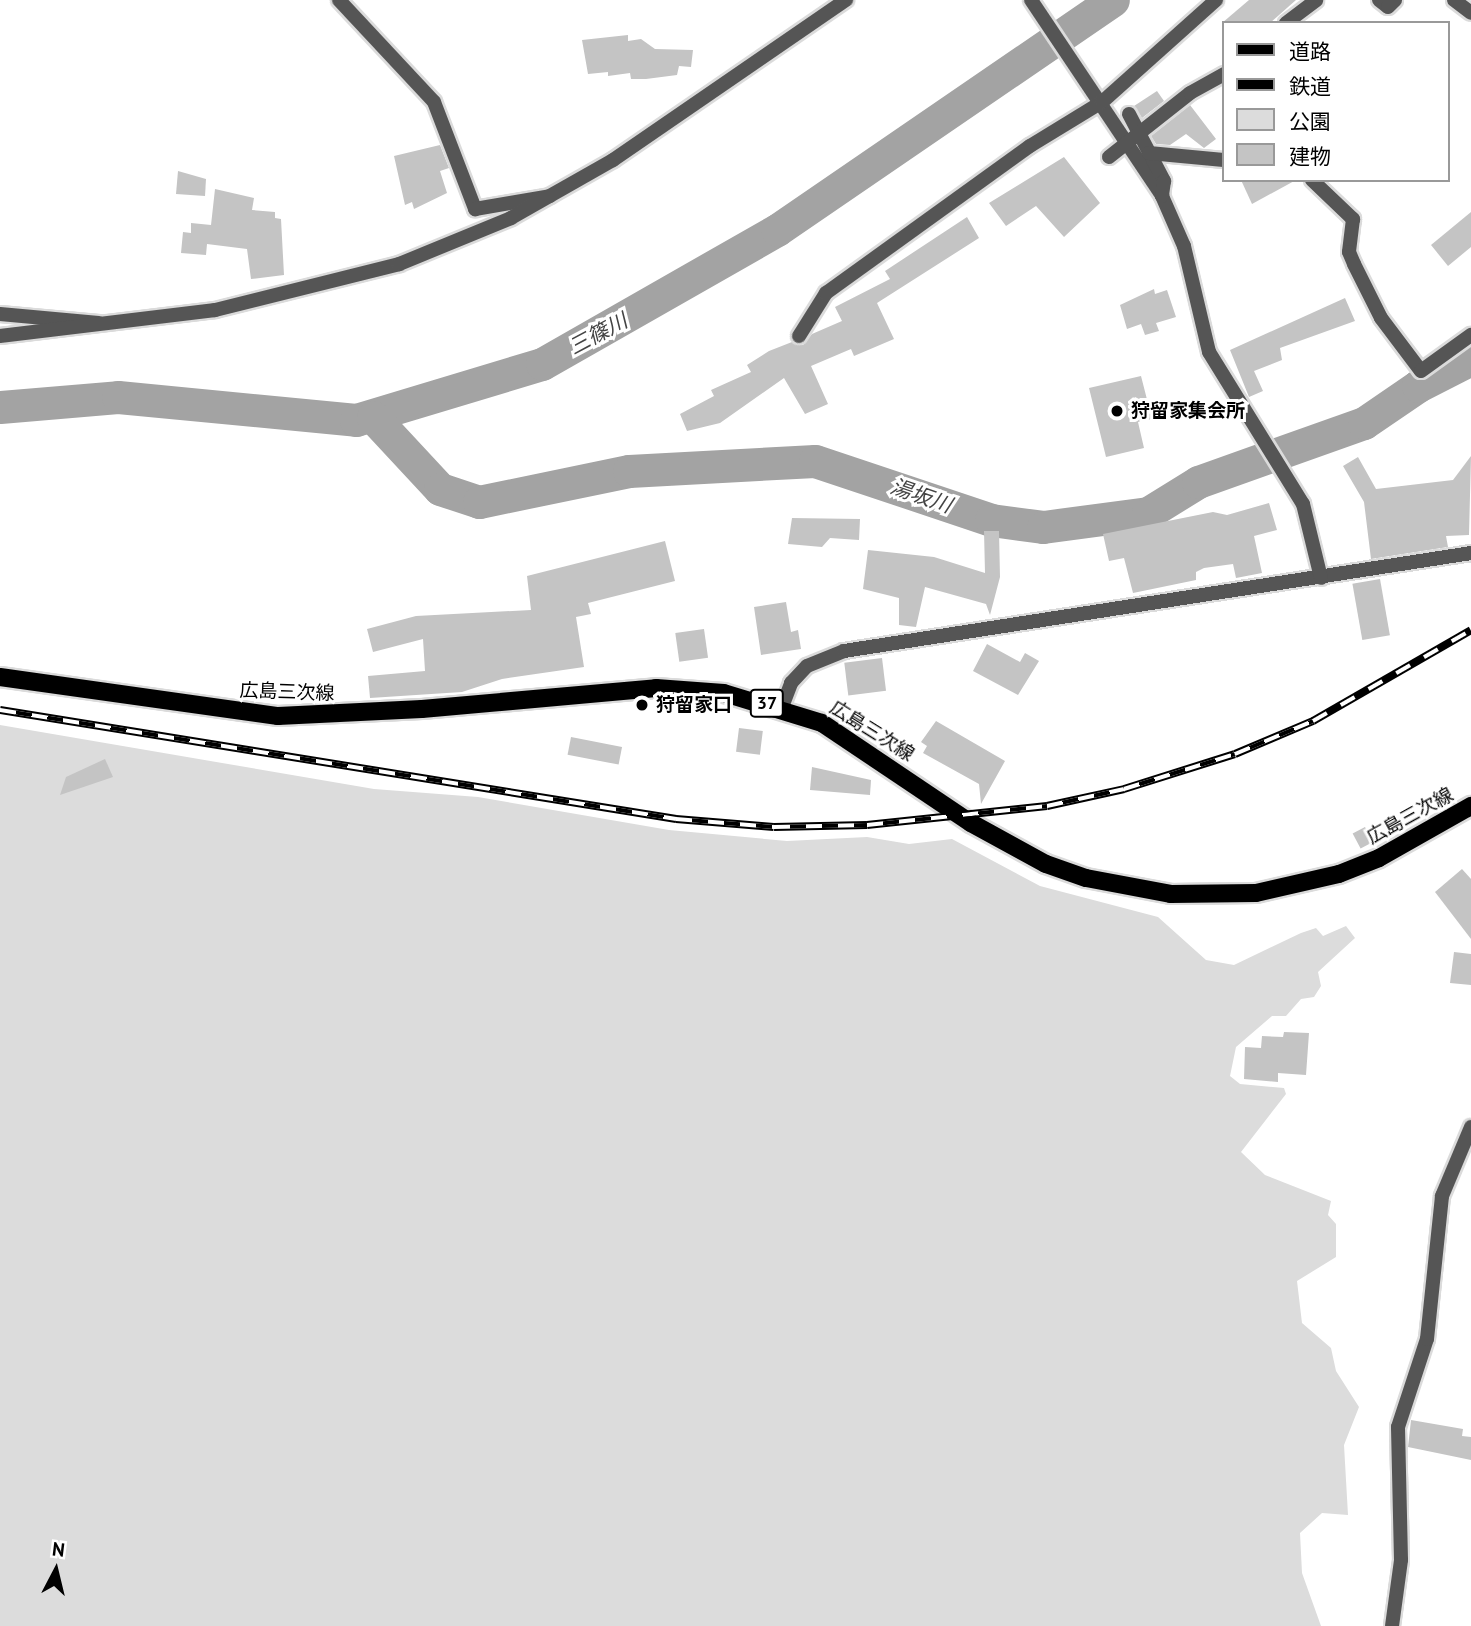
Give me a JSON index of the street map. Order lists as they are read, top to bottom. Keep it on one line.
{"streets":{"main road":["広島三次線","37"]},"water":["三篠川","湯坂川"],"places":["狩留家集会所","狩留家口"],"legend":["道路","鉄道","公園","建物"],"north":"top"}
